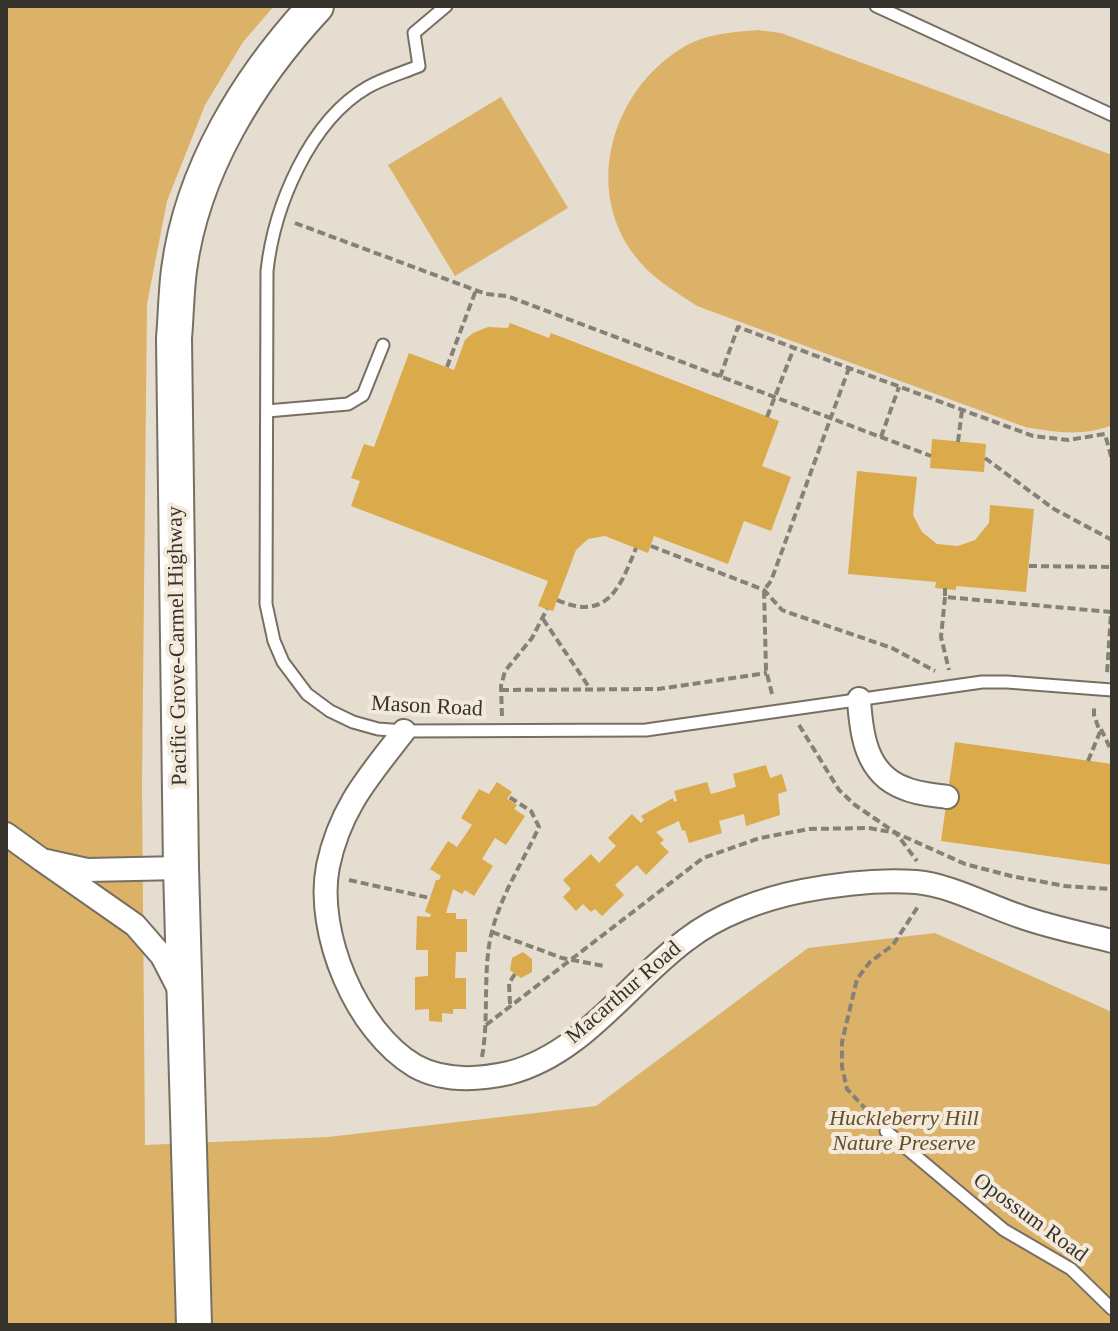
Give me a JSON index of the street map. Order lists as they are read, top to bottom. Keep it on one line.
{"streets":{"main road":["Pacific Grove-Carmel Highway"],"street":["Macarthur Road"],"lane":["Mason Road","Opossum Road"]},"crossings":[["Mason Road","Macarthur Road"]],"parks":["Huckleberry Hill Nature Preserve"]}
